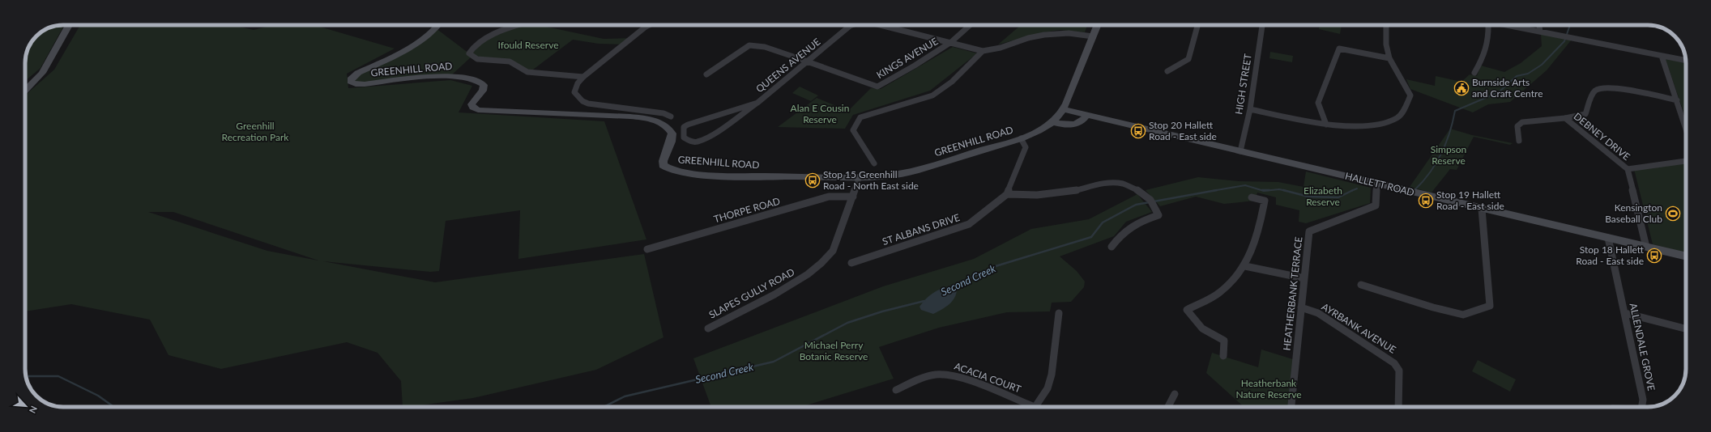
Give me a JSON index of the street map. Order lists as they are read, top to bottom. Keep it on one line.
{"streets":{"main road":["GREENHILL ROAD","HALLETT ROAD"],"street":["KINGS AVENUE","QUEENS AVENUE","HIGH STREET","DEBNEY DRIVE","THORPE ROAD","ST ALBANS DRIVE","SLAPES GULLY ROAD","HEATHERBANK TERRACE","AYRBANK AVENUE","ALLENDALE GROVE","ACACIA COURT"]},"crossings":[["KINGS AVENUE","QUEENS AVENUE"],["GREENHILL ROAD","HALLETT ROAD"],["GREENHILL ROAD","SLAPES GULLY ROAD"],["HIGH STREET","HALLETT ROAD"],["HALLETT ROAD","HEATHERBANK TERRACE"],["HALLETT ROAD","ALLENDALE GROVE"],["THORPE ROAD","SLAPES GULLY ROAD"],["HEATHERBANK TERRACE","AYRBANK AVENUE"]],"water":["Second Creek"],"parks":["Ifould Reserve","Alan E Cousin Reserve","Greenhill Recreation Park","Simpson Reserve","Elizabeth Reserve","Michael Perry Botanic Reserve","Heatherbank Nature Reserve"],"places":{"public building":["Burnside Arts and Craft Centre"],"bus stop":["Stop 20 Hallett Road - East side","Stop 15 Greenhill Road - North East side","Stop 19 Hallett Road - East side","Stop 18 Hallett Road - East side"],"sports":["Kensington Baseball Club"]},"north":"bottom right"}
